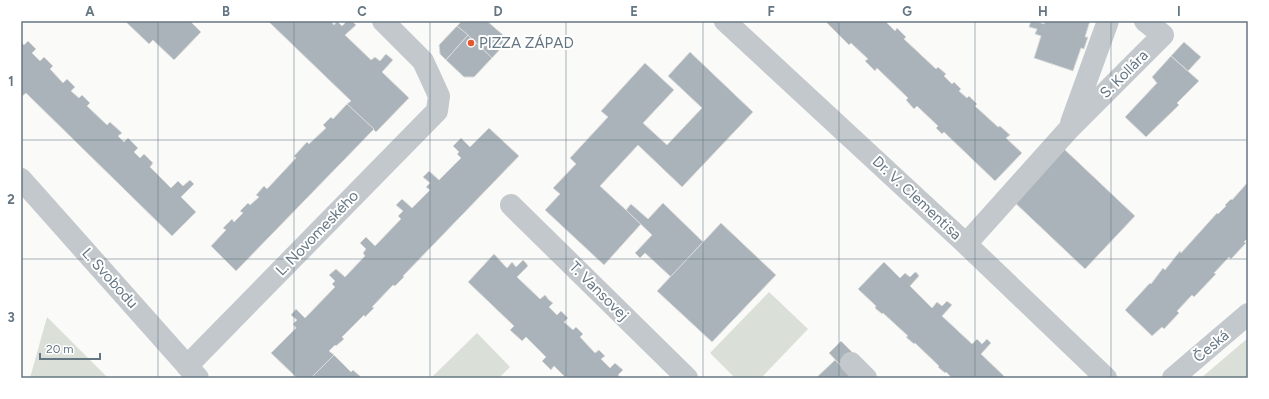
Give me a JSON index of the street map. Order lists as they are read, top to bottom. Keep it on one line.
{"streets":{"street":["S. Kollára","Dr. V. Clementisa","L. Novomeského","L. Svobodu","T. Vansovej","Česká"]},"crossings":[["S. Kollára","Dr. V. Clementisa"],["L. Novomeského","L. Svobodu"]],"places":["PIZZA ZÁPAD"],"scale_bar":"20 m","grid":{"columns":["A","B","C","D","E","F","G","H","I"],"rows":["1","2","3"]}}
